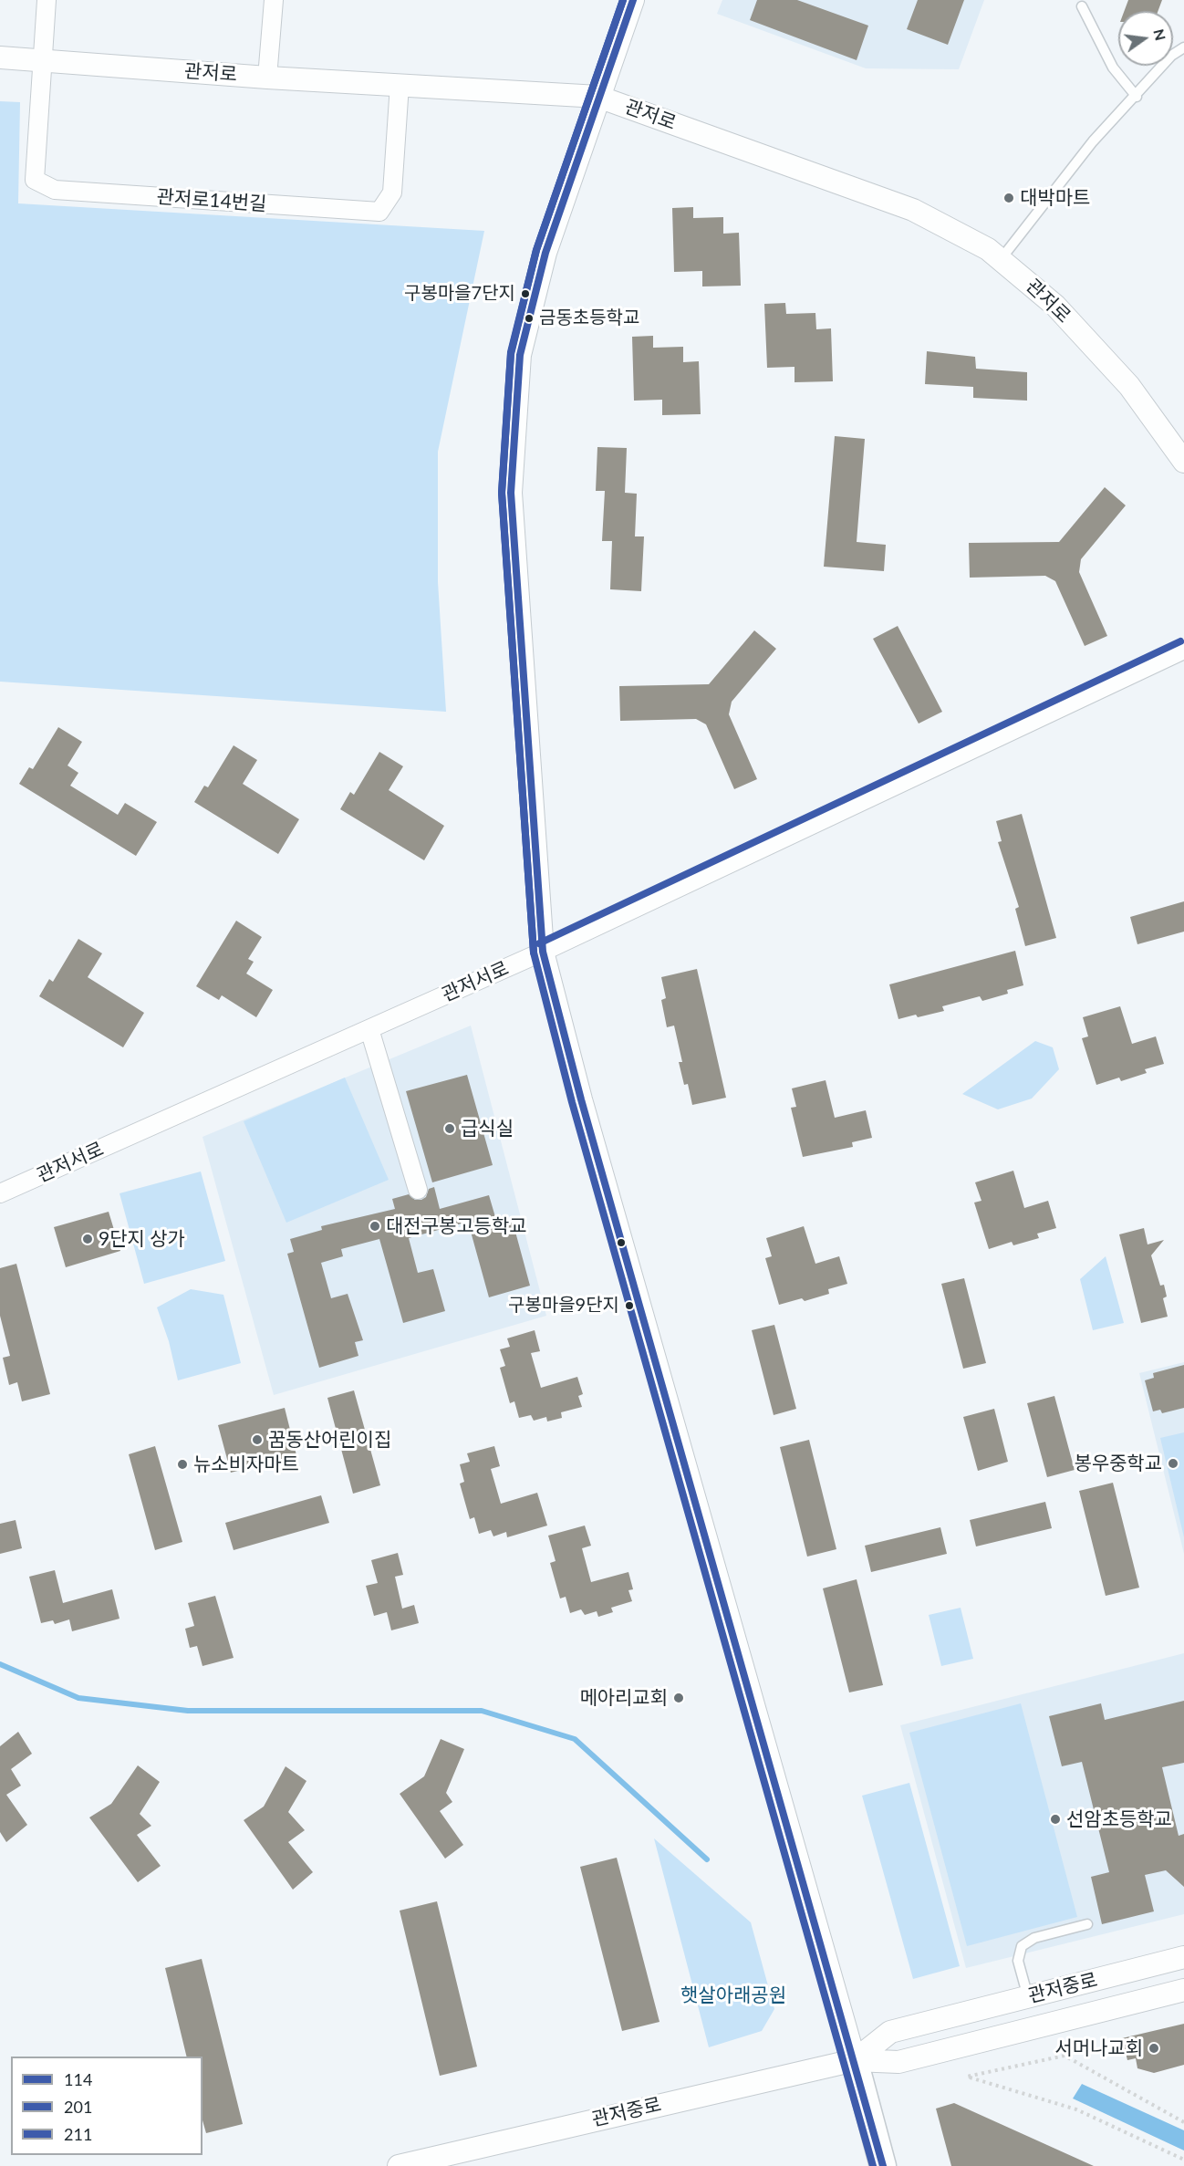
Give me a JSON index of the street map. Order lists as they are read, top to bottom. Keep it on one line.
{"streets":{"street":["관저로","관저로14번길","관저서로","관저중로"]},"crossings":[["관저로","관저로14번길"]],"parks":["햇살아래공원"],"places":["대박마트","구봉마을7단지","금동초등학교","급식실","대전구봉고등학교","9단지 상가","구봉마을9단지","꿈동산어린이집","봉우중학교","뉴소비자마트","메아리교회","선암초등학교","서머나교회"],"lines":["transit line 114","transit line 201","transit line 211"],"legend":["114","201","211"],"north":"right"}
